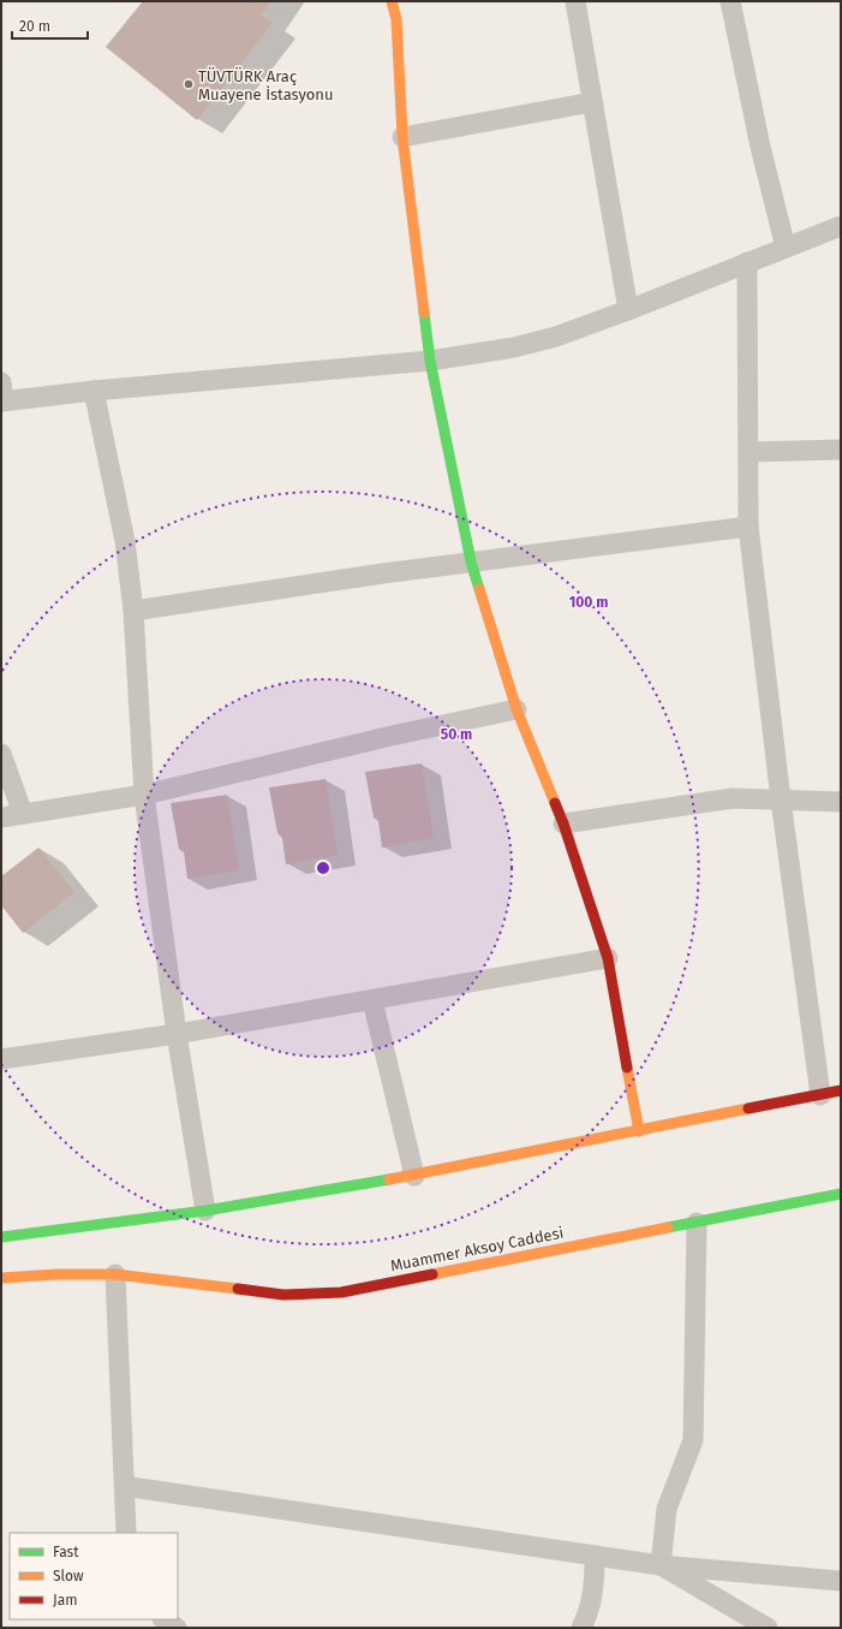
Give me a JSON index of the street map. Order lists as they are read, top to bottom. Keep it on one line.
{"streets":{"main road":["Muammer Aksoy Caddesi"]},"places":["TÜVTÜRK Araç Muayene İstasyonu"],"legend":["Fast","Slow","Jam"],"scale_bar":"20 m","rings":["100 m","50 m"]}
